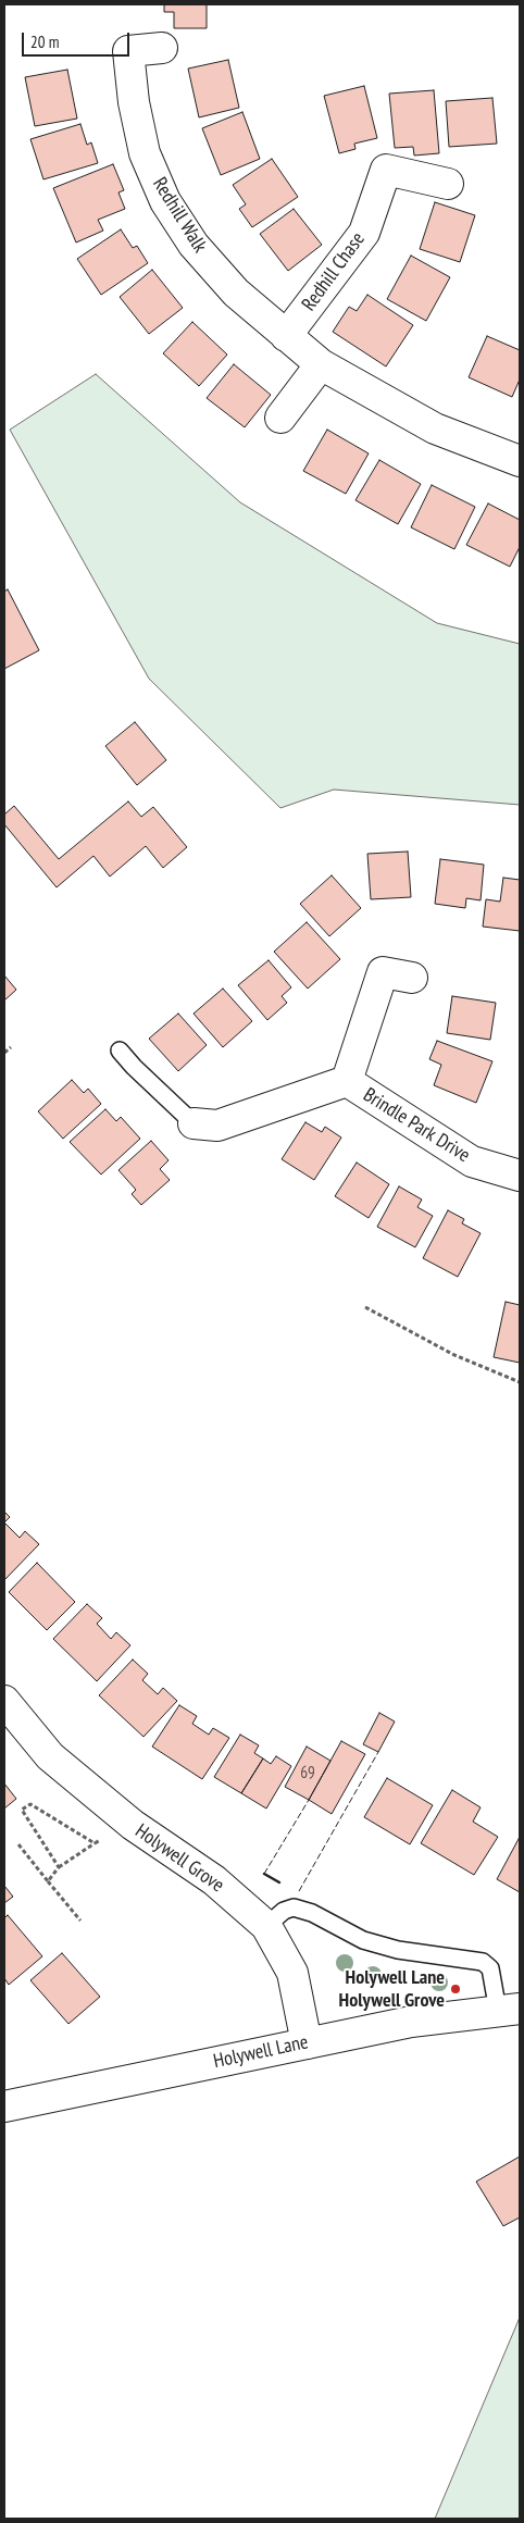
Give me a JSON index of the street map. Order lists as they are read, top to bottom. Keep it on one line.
{"streets":{"street":["Redhill Walk","Redhill Chase","Brindle Park Drive","Holywell Grove","Holywell Lane"]},"crossings":[["Redhill Walk","Redhill Chase"],["Holywell Grove","Holywell Lane"]],"places":["Holywell Lane Holywell Grove"],"house_numbers":["69"],"scale_bar":"20 m"}
